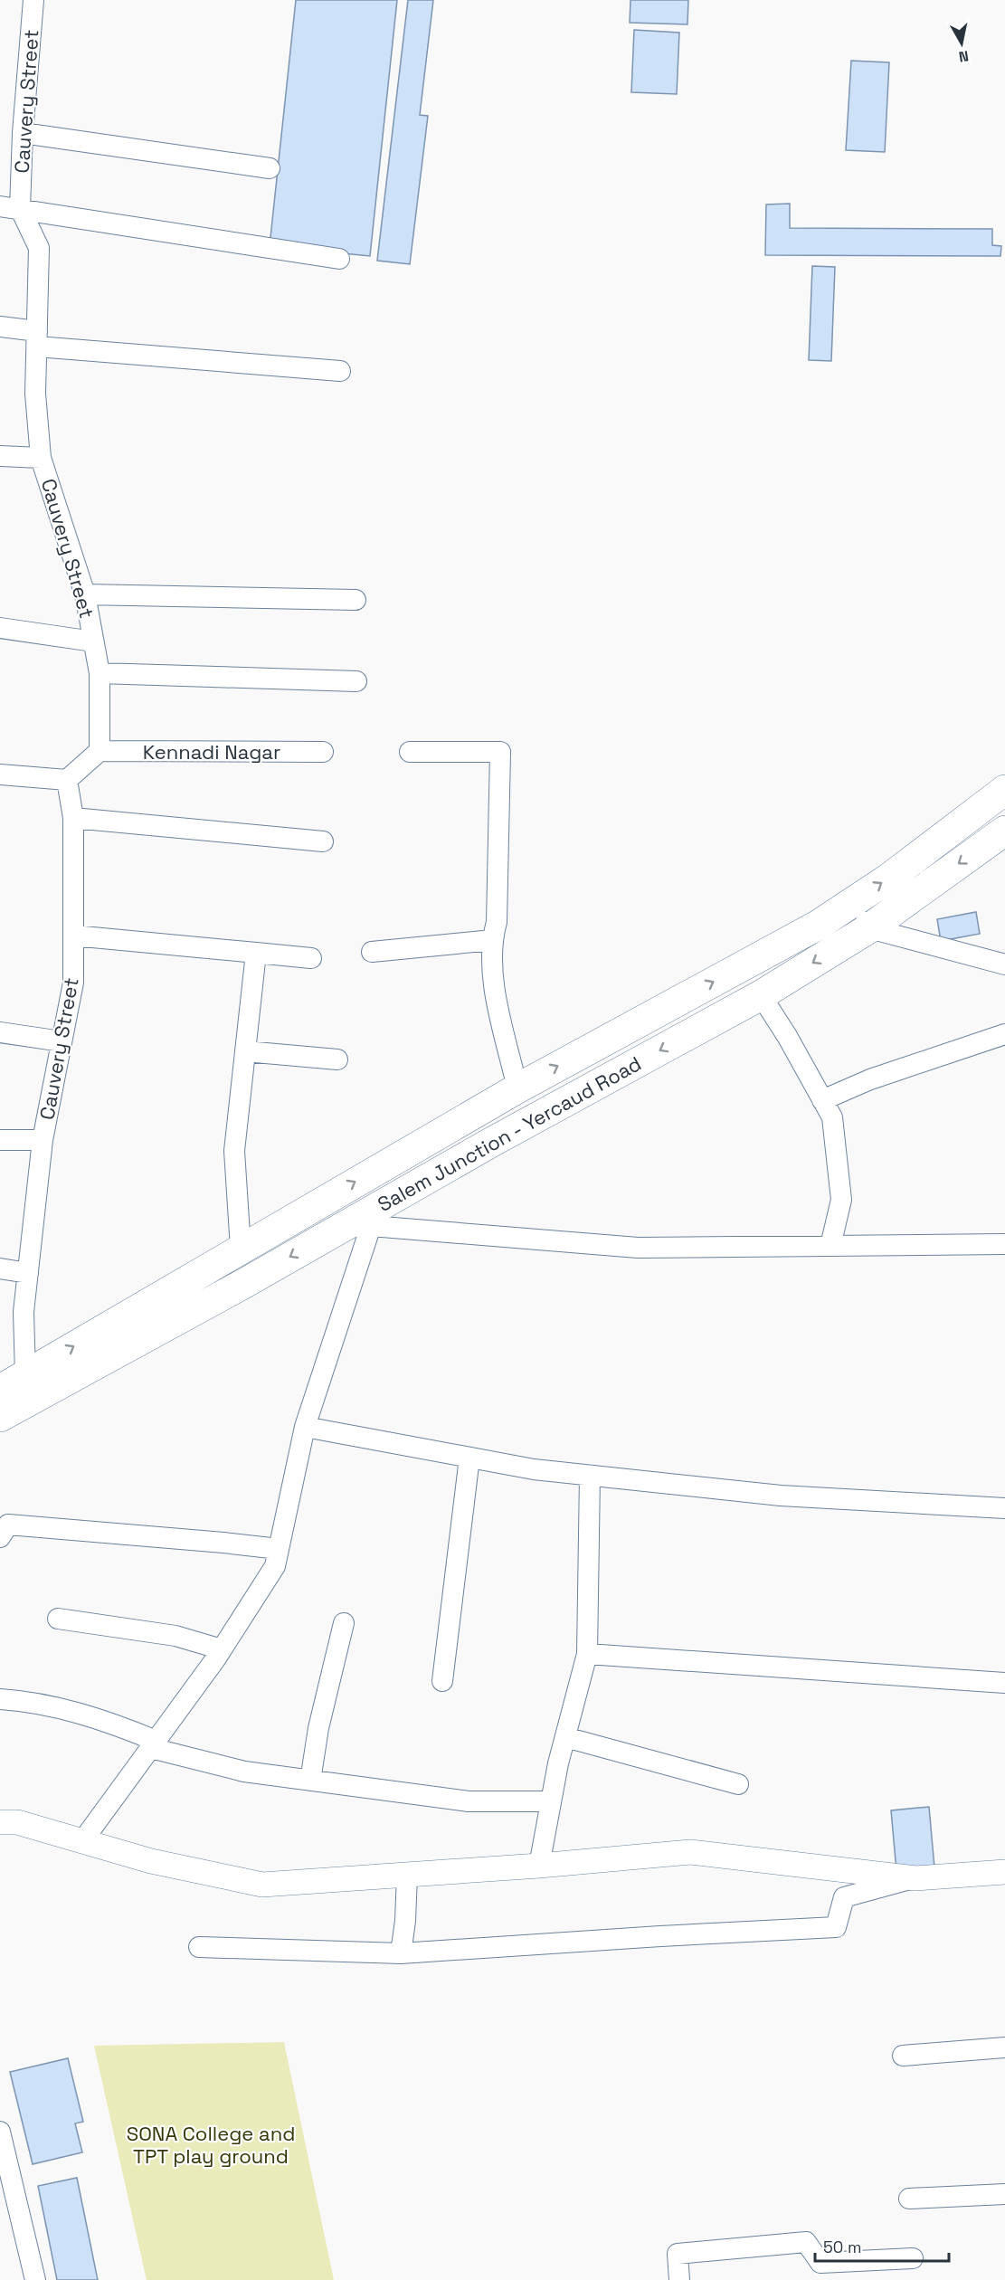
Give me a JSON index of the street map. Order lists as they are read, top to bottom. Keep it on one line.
{"streets":{"main road":["Salem Junction - Yercaud Road"],"street":["Cauvery Street","Kennadi Nagar"]},"crossings":[["Cauvery Street","Kennadi Nagar"]],"parks":["SONA College and TPT play ground"],"scale_bar":"50 m","north":"bottom"}
